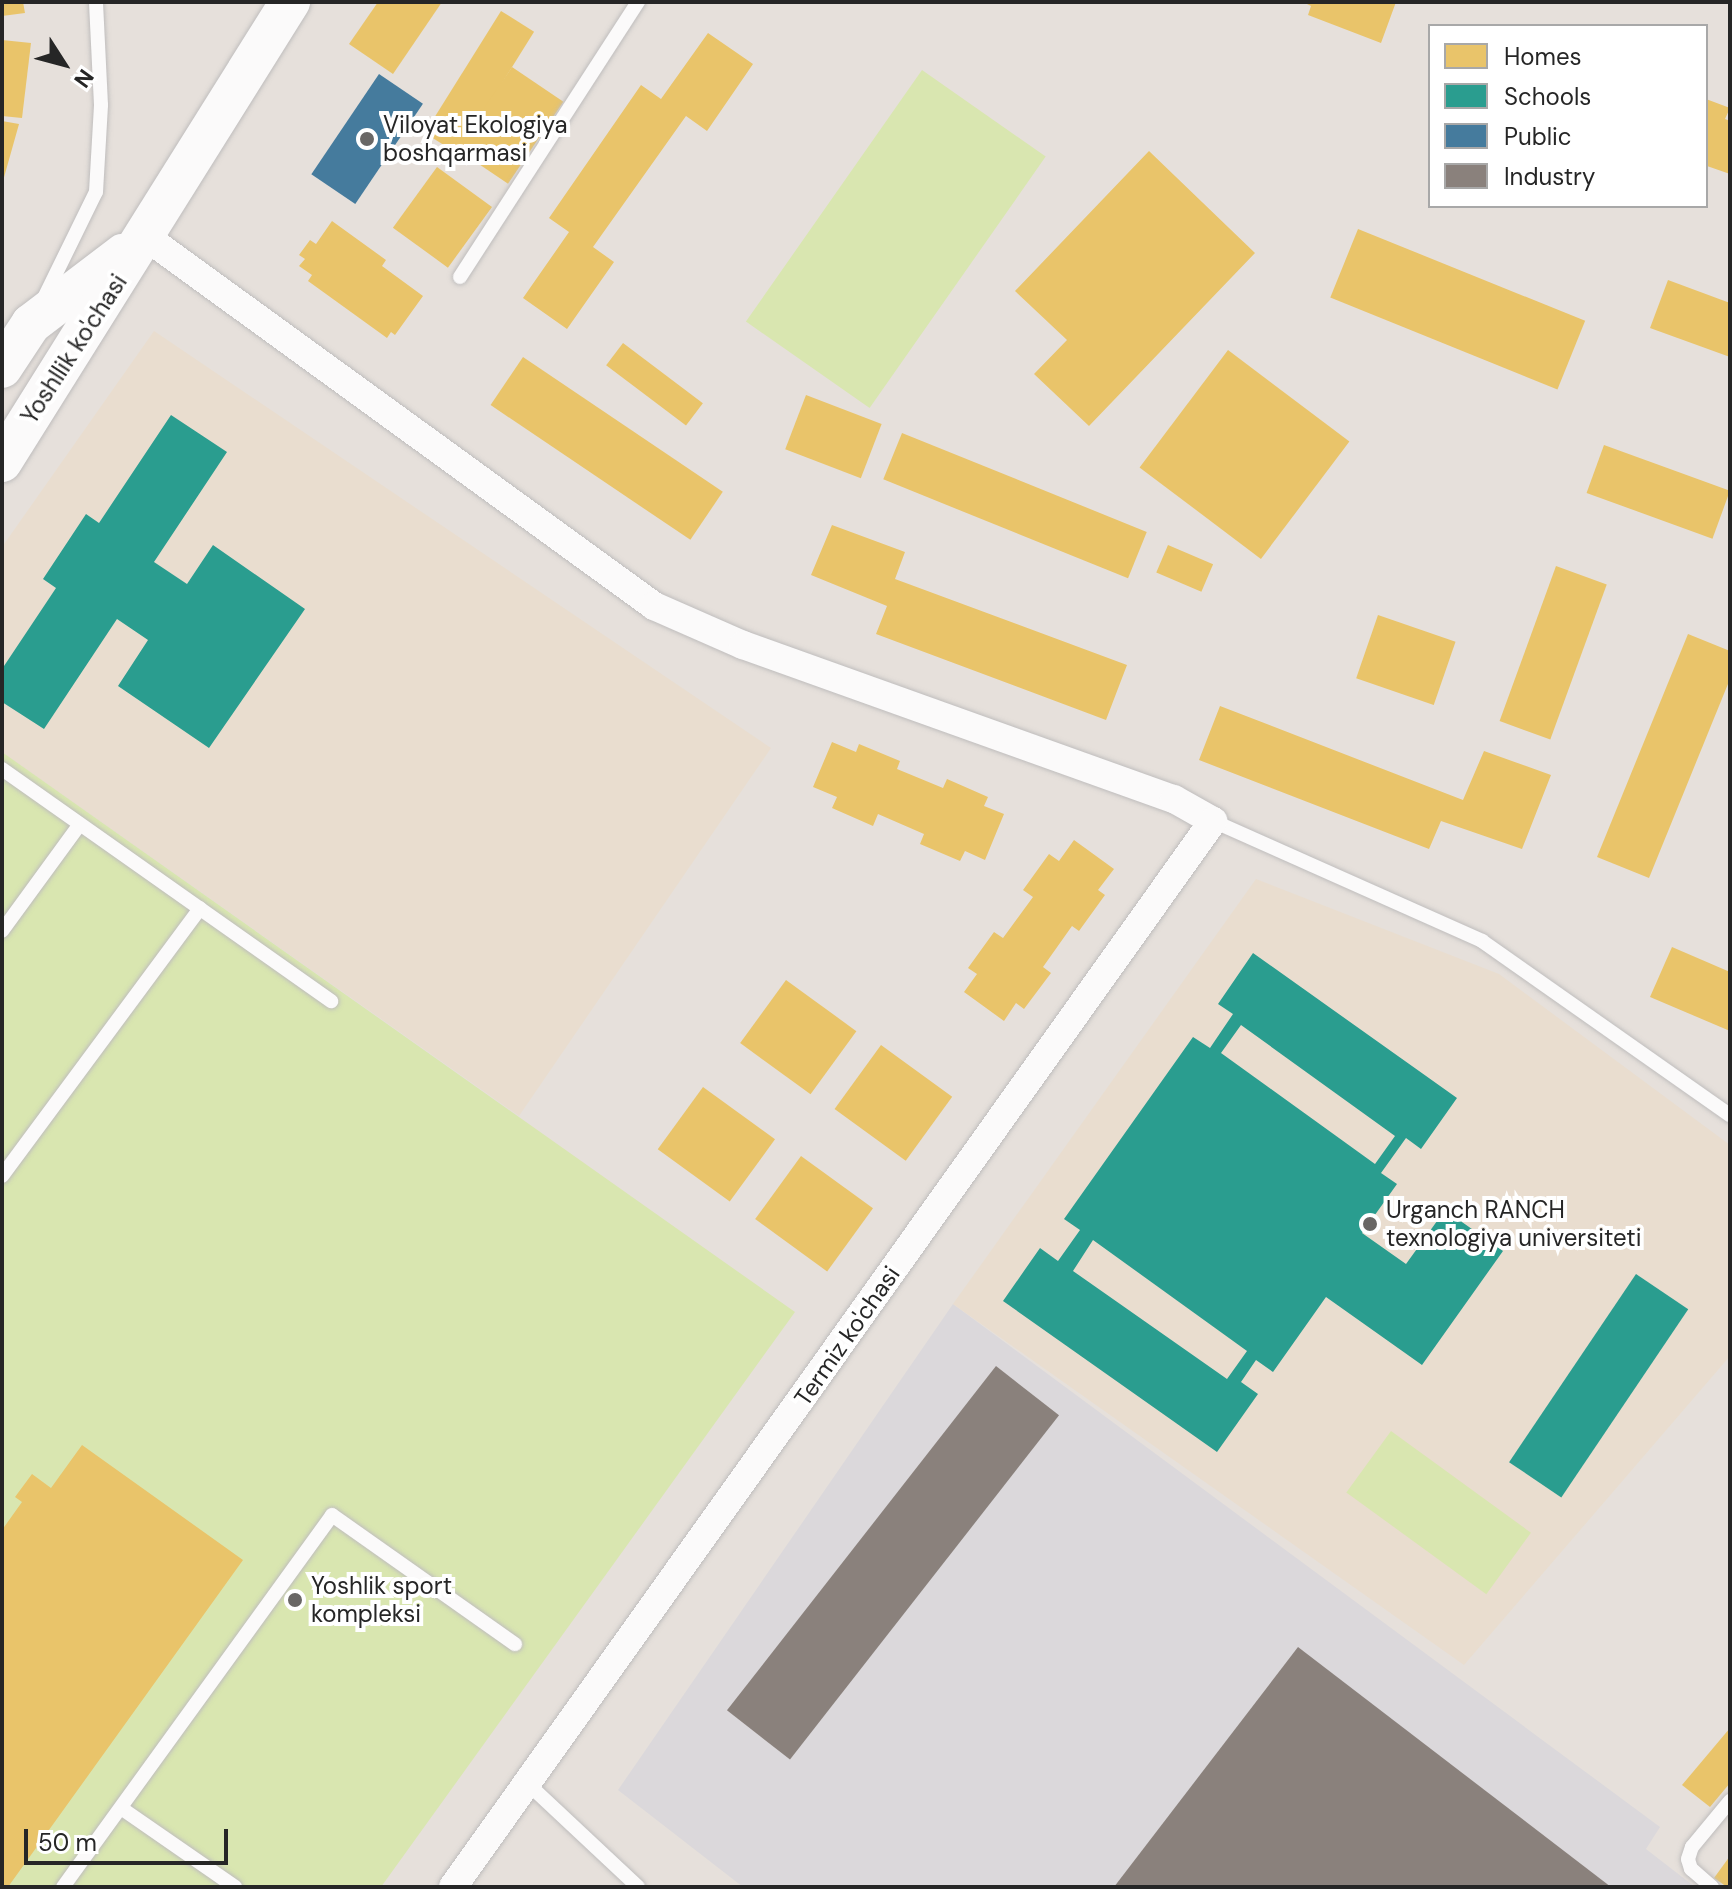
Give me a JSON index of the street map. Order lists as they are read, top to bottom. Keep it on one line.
{"streets":{"main road":["Yoshllik ko'chasi"],"street":["Termiz ko'chasi"]},"places":["Viloyat Ekologiya boshqarmasi","Urganch RANCH texnologiya universiteti","Yoshlik sport kompleksi"],"legend":["Homes","Schools","Public","Industry"],"scale_bar":"50 m","north":"bottom right"}
